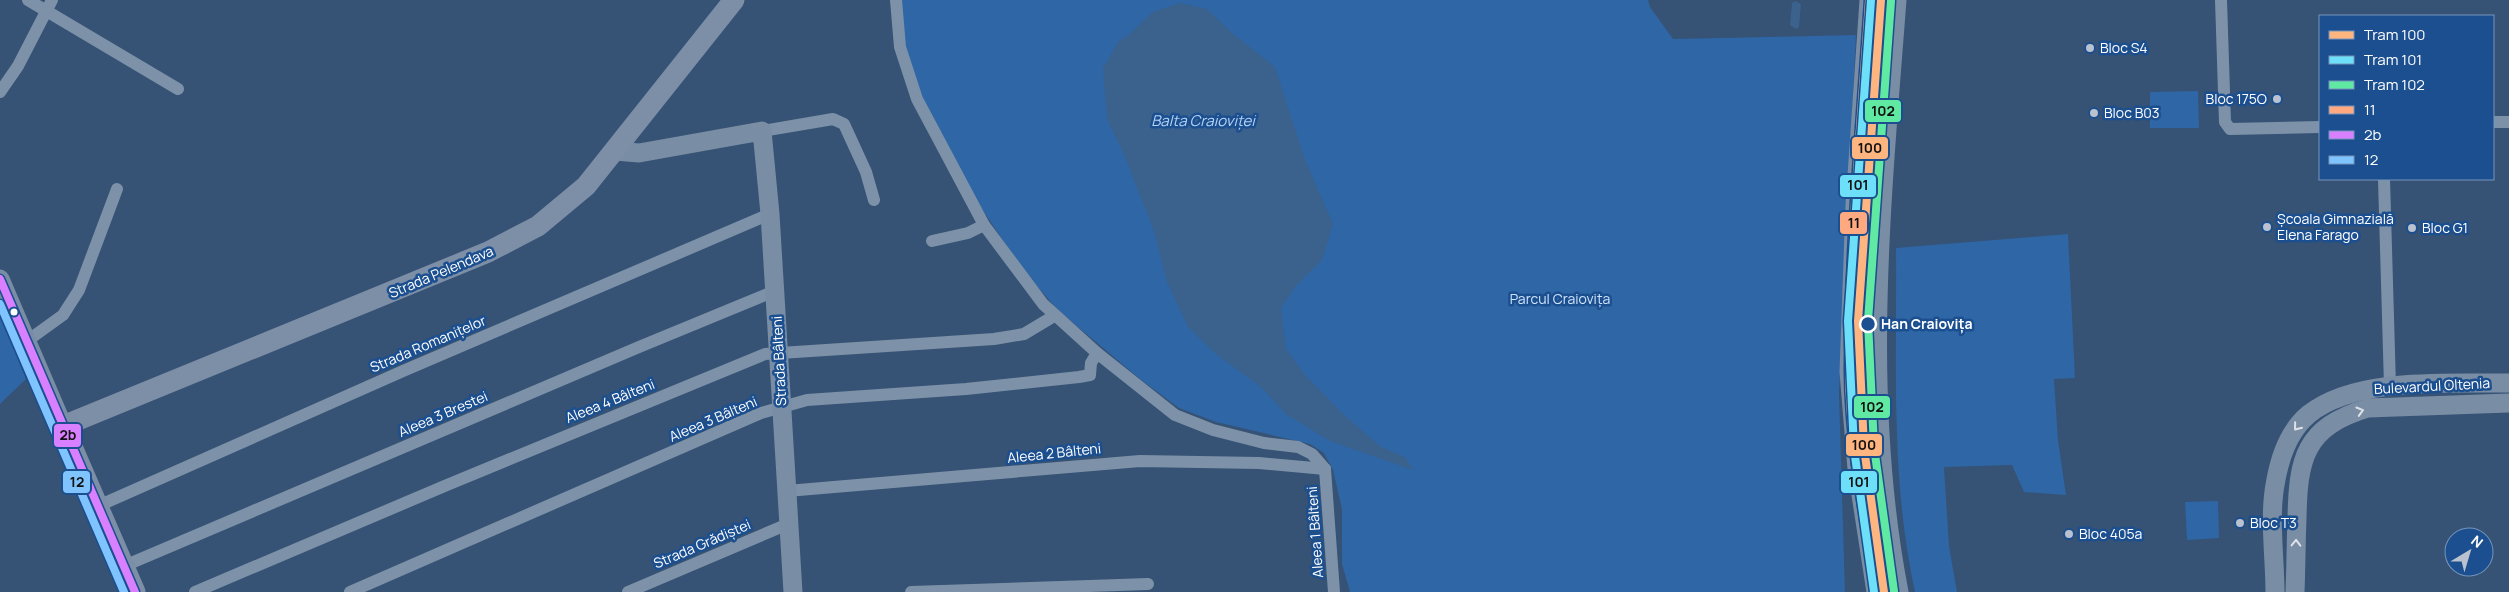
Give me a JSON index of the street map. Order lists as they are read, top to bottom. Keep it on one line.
{"streets":{"main road":["Strada Pelendava"],"street":["Strada Romanițelor","Strada Bâlteni","Bulevardul Oltenia","Aleea 4 Bâlteni","Aleea 3 Brestei","Aleea 3 Bâlteni","Aleea 2 Bâlteni","Aleea 1 Bâlteni","Strada Grădiștei"]},"crossings":[["Strada Romanițelor","Strada Bâlteni"],["Strada Bâlteni","Aleea 4 Bâlteni"],["Strada Bâlteni","Aleea 3 Brestei"],["Strada Bâlteni","Aleea 3 Bâlteni"],["Strada Bâlteni","Aleea 2 Bâlteni"],["Strada Bâlteni","Strada Grădiștei"],["Aleea 2 Bâlteni","Aleea 1 Bâlteni"]],"water":["Balta Craioviței"],"parks":["Parcul Craiovița"],"places":["Bloc S4","Bloc 175O","Bloc B03","Școala Gimnazială Elena Farago","Bloc G1","Han Craiovița","Bloc T3","Bloc 405a"],"lines":["tram line 100","tram line 101","transit line 11","tram line 102","transit line 2b","transit line 12"],"legend":["Tram 100","Tram 101","Tram 102","11","2b","12"],"north":"top right"}
